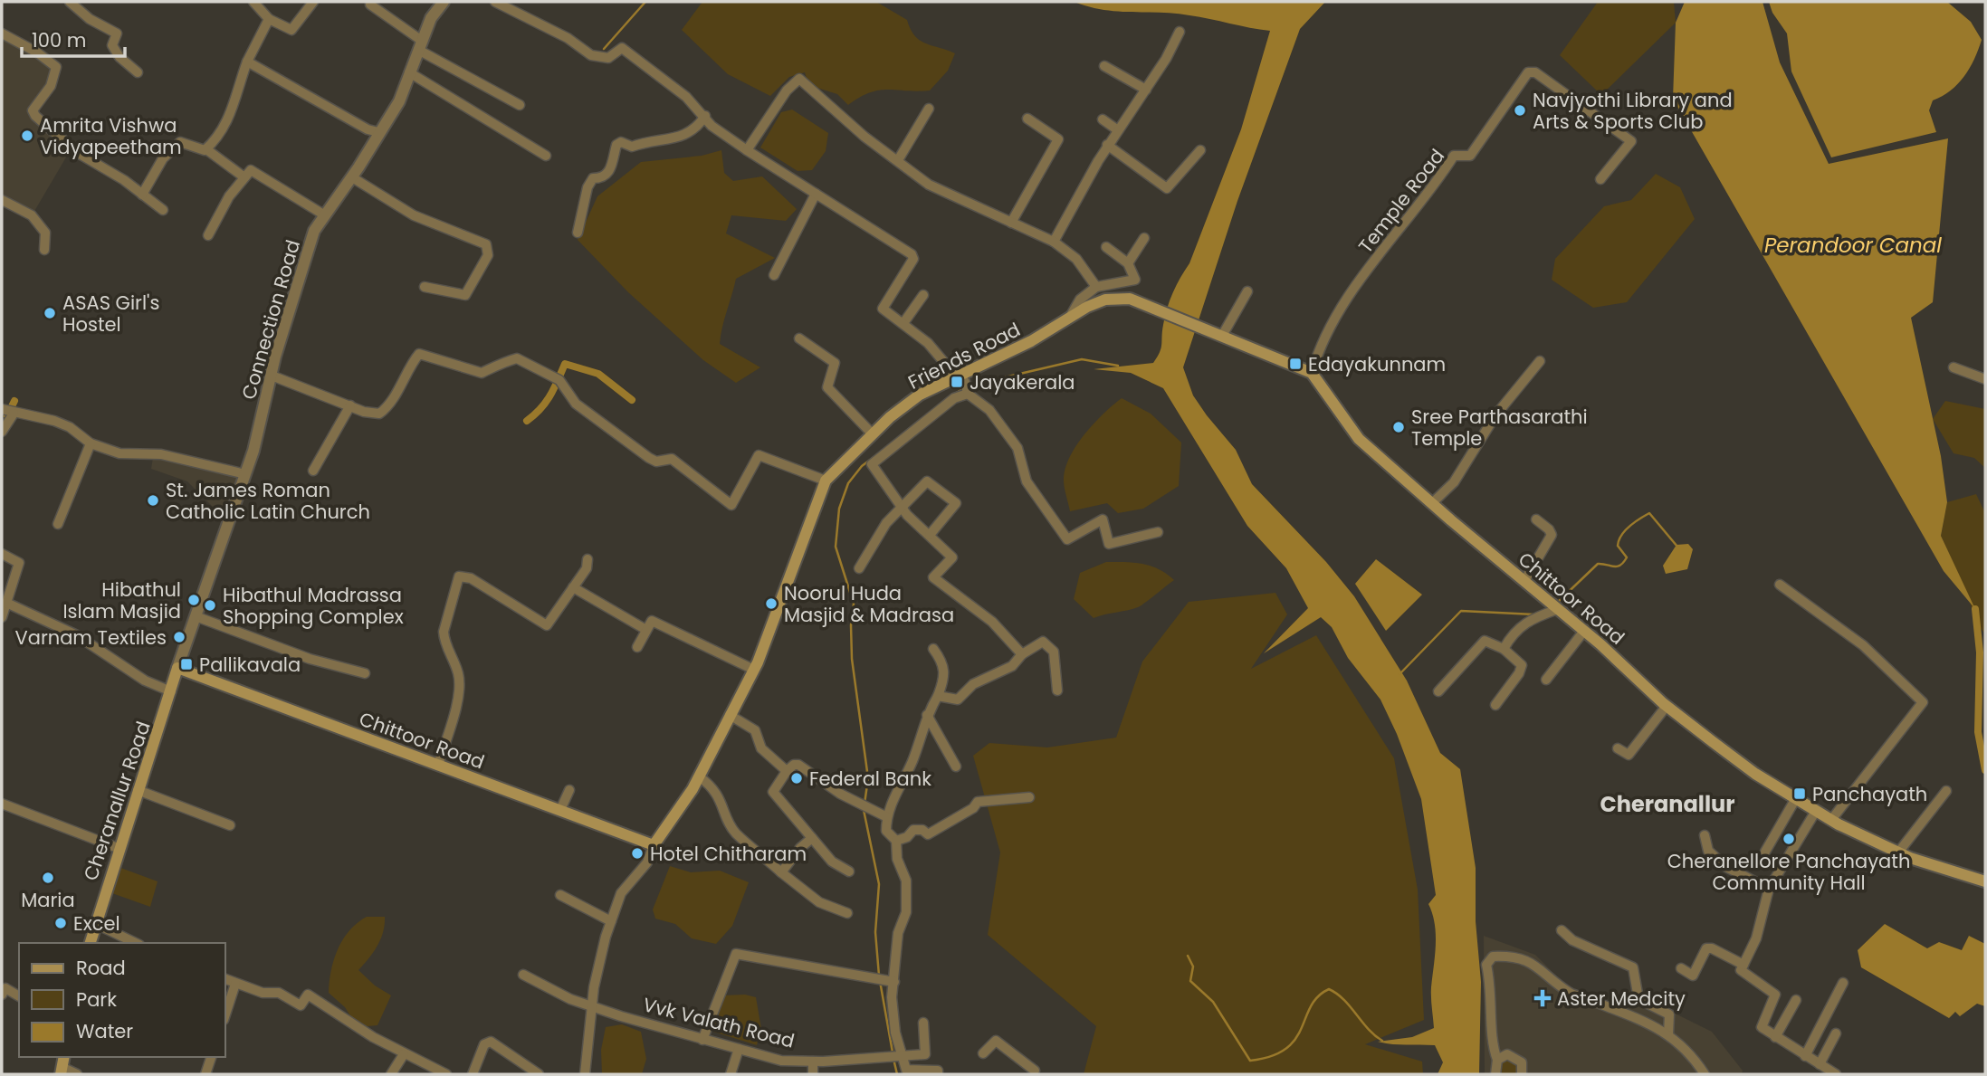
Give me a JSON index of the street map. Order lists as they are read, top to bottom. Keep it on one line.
{"streets":{"main road":["Friends Road","Chittoor Road","Cheranallur Road"],"street":["Temple Road","Connection Road","Vvk Valath Road"]},"crossings":[["Temple Road","Chittoor Road"],["Connection Road","Chittoor Road"],["Connection Road","Cheranallur Road"],["Friends Road","Chittoor Road"],["Chittoor Road","Cheranallur Road"]],"districts":["Cheranallur"],"water":["Perandoor Canal"],"places":{"other":["Navjyothi Library and Arts & Sports Club","Amrita Vishwa Vidyapeetham","ASAS Girl's Hostel","Sree Parthasarathi Temple","St. James Roman Catholic Latin Church","Hibathul Islam Masjid","Noorul Huda Masjid & Madrasa","Hibathul Madrassa Shopping Complex","Varnam Textiles","Federal Bank","Cheranellore Panchayath Community Hall","Hotel Chitharam","Maria","Excel"],"transit":["Edayakunnam","Jayakerala","Pallikavala","Panchayath"],"health":["Aster Medcity"]},"legend":["Road","Park","Water"],"scale_bar":"100 m"}
